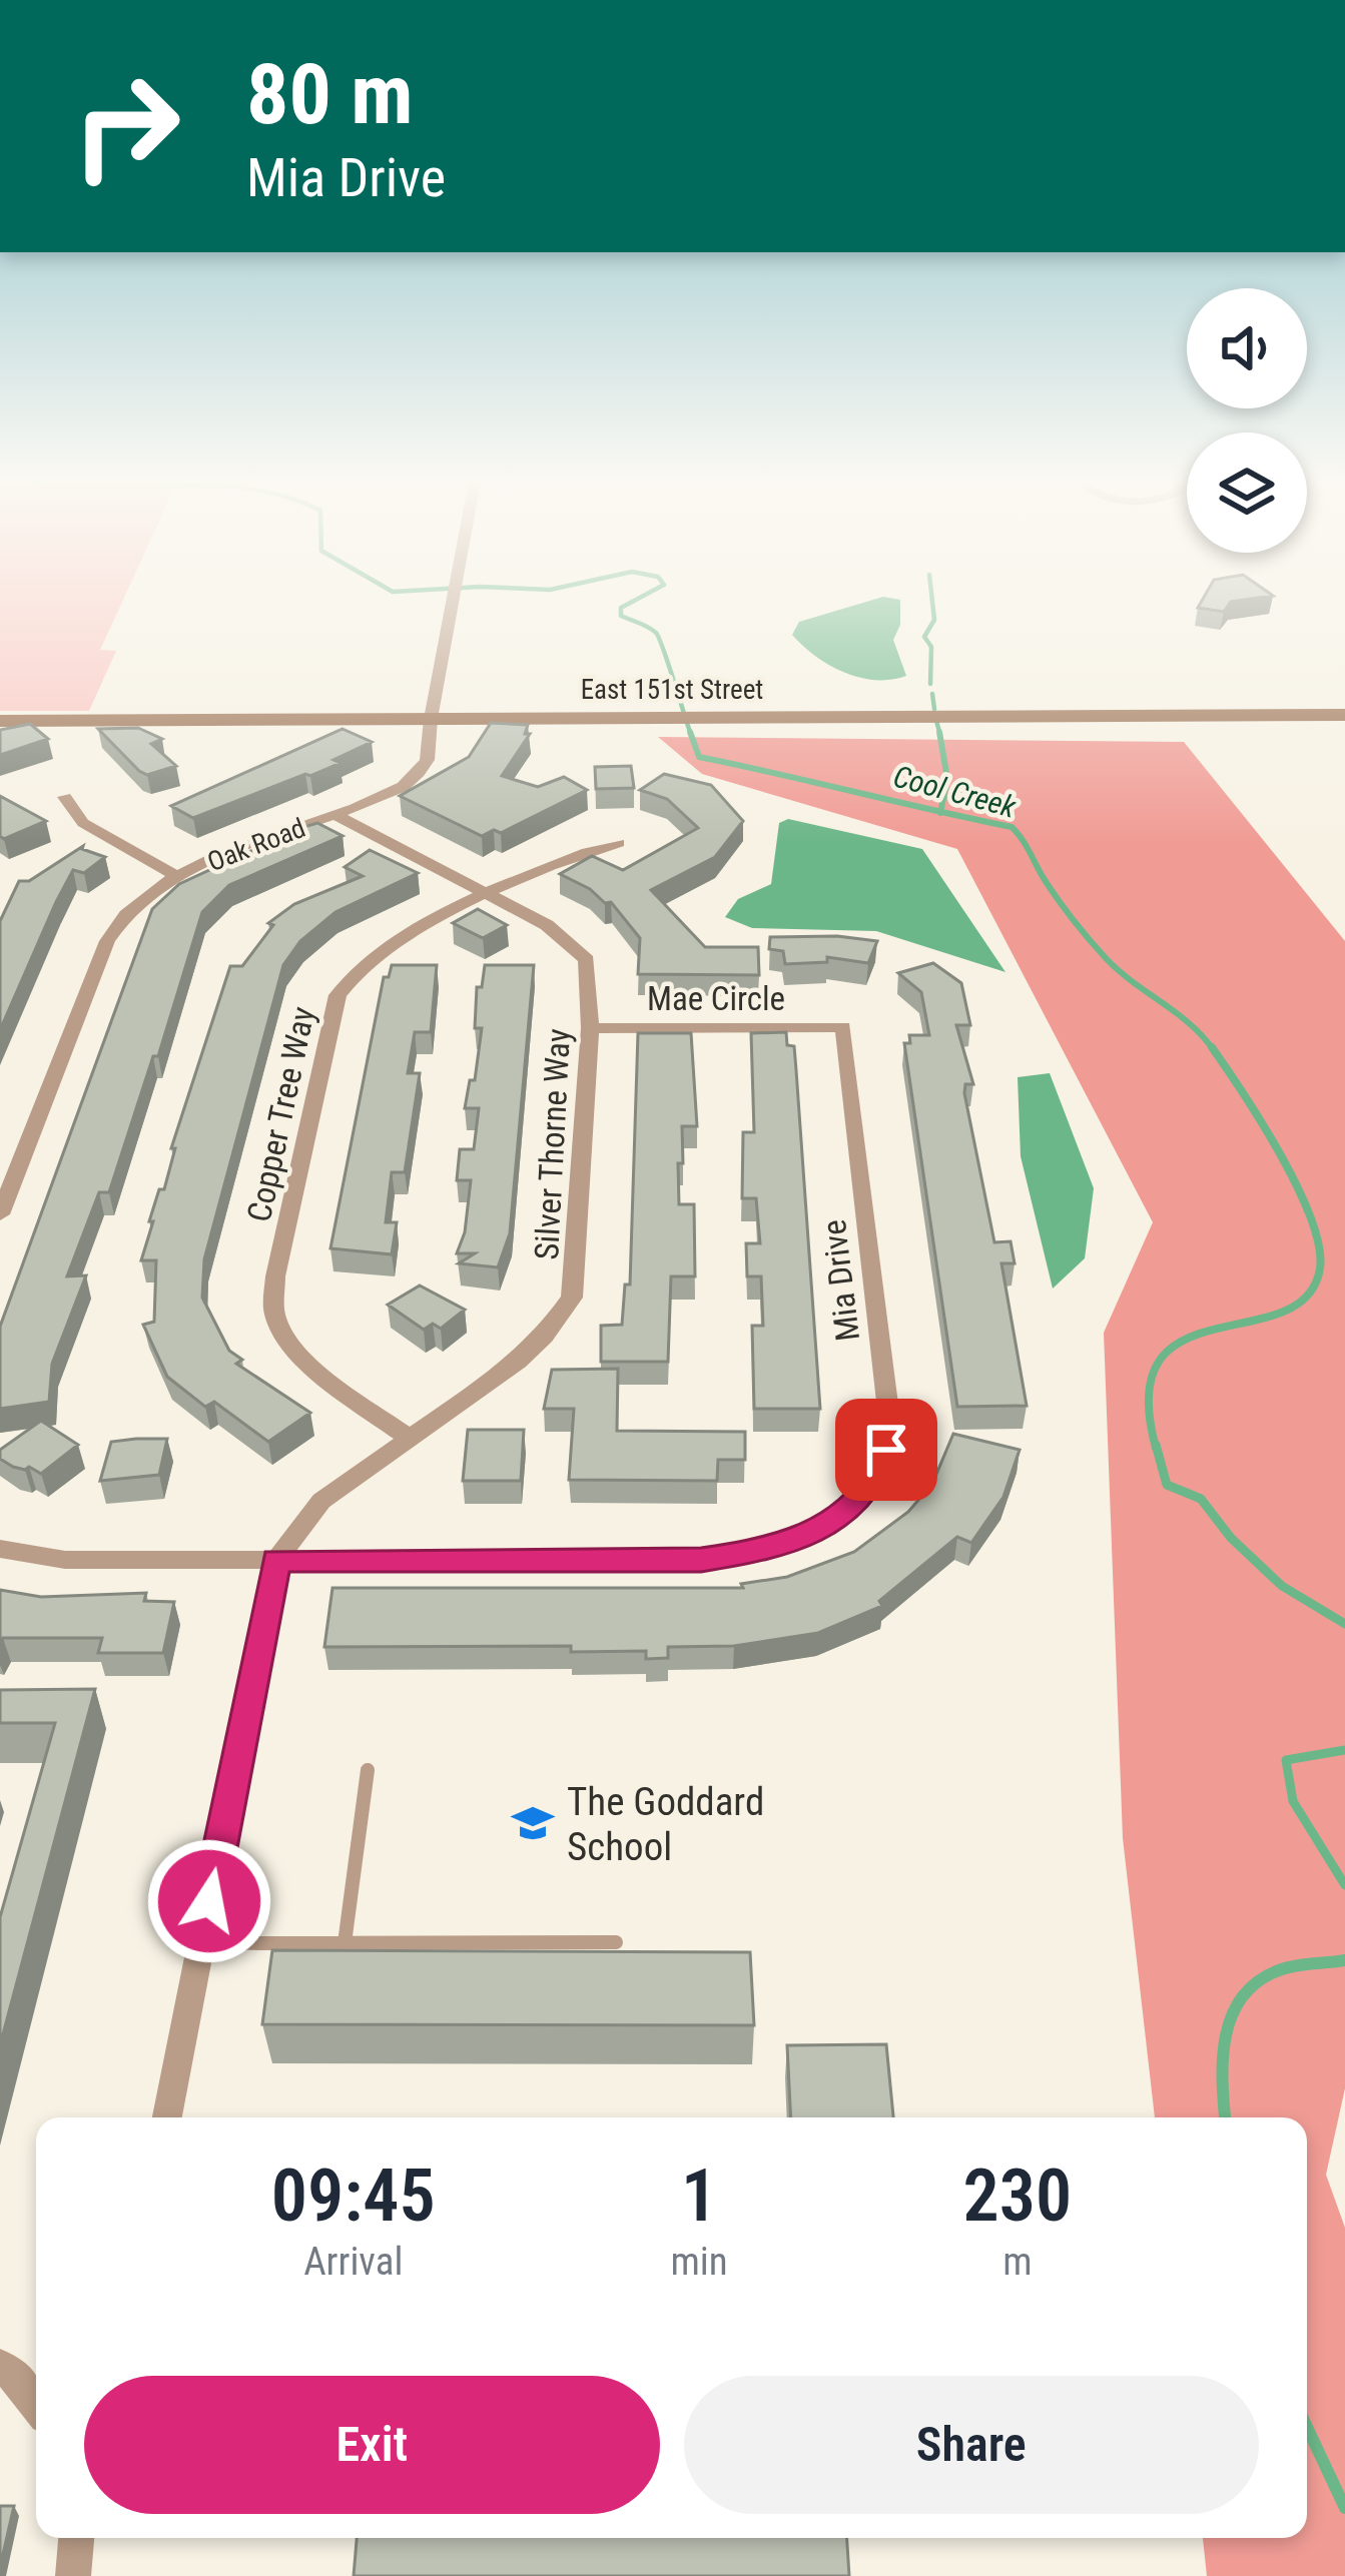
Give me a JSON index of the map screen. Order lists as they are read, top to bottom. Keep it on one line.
{"streets":{"street":["East 151st Street","Oak Road","Mae Circle","Copper Tree Way","Silver Thorne Way","Mia Drive"]},"crossings":[["East 151st Street","Oak Road"],["Oak Road","Silver Thorne Way"],["Mae Circle","Silver Thorne Way"],["Mae Circle","Mia Drive"],["Copper Tree Way","Silver Thorne Way"],["Silver Thorne Way","Mia Drive"]],"water":["Cool Creek"],"places":{"school or university":["The Goddard School"]},"page":{"turn":["80 m","Mia Drive"],"eta":["09:45","Arrival","1","min","230","m"],"buttons":["Exit","Share"]}}
